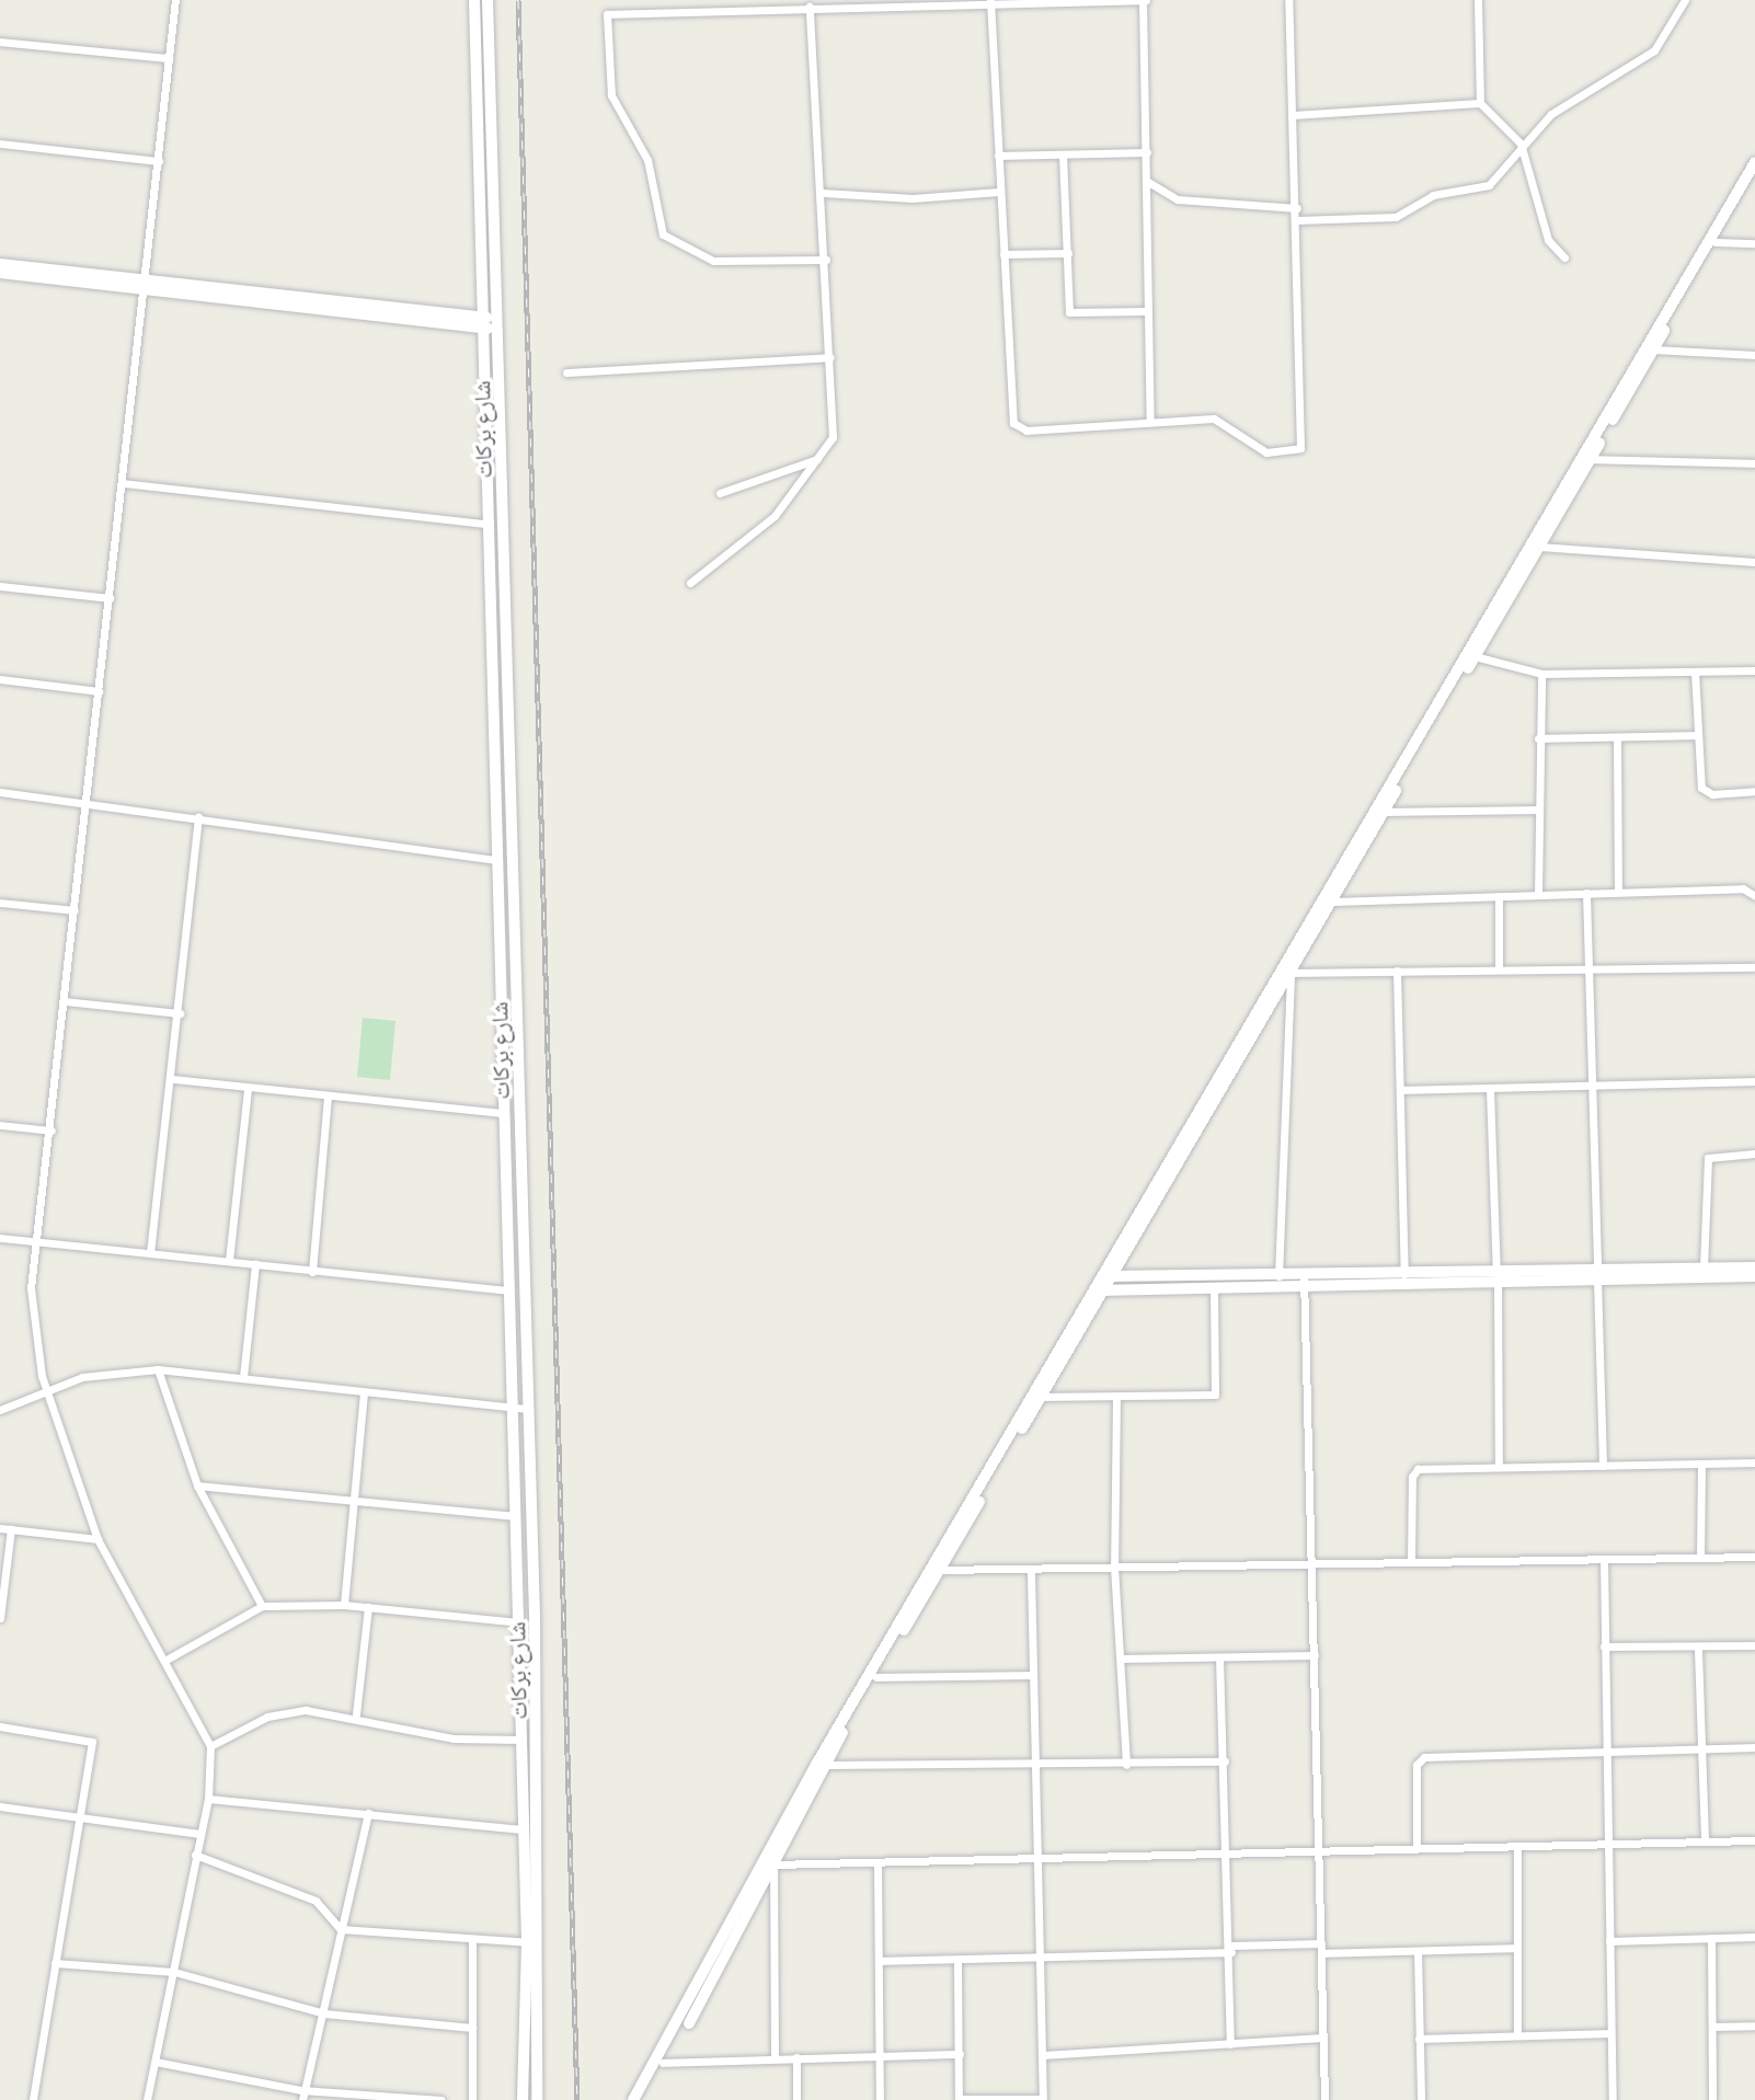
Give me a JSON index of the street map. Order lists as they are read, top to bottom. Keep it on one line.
{"streets":{"street":["شارع بركات"]}}
